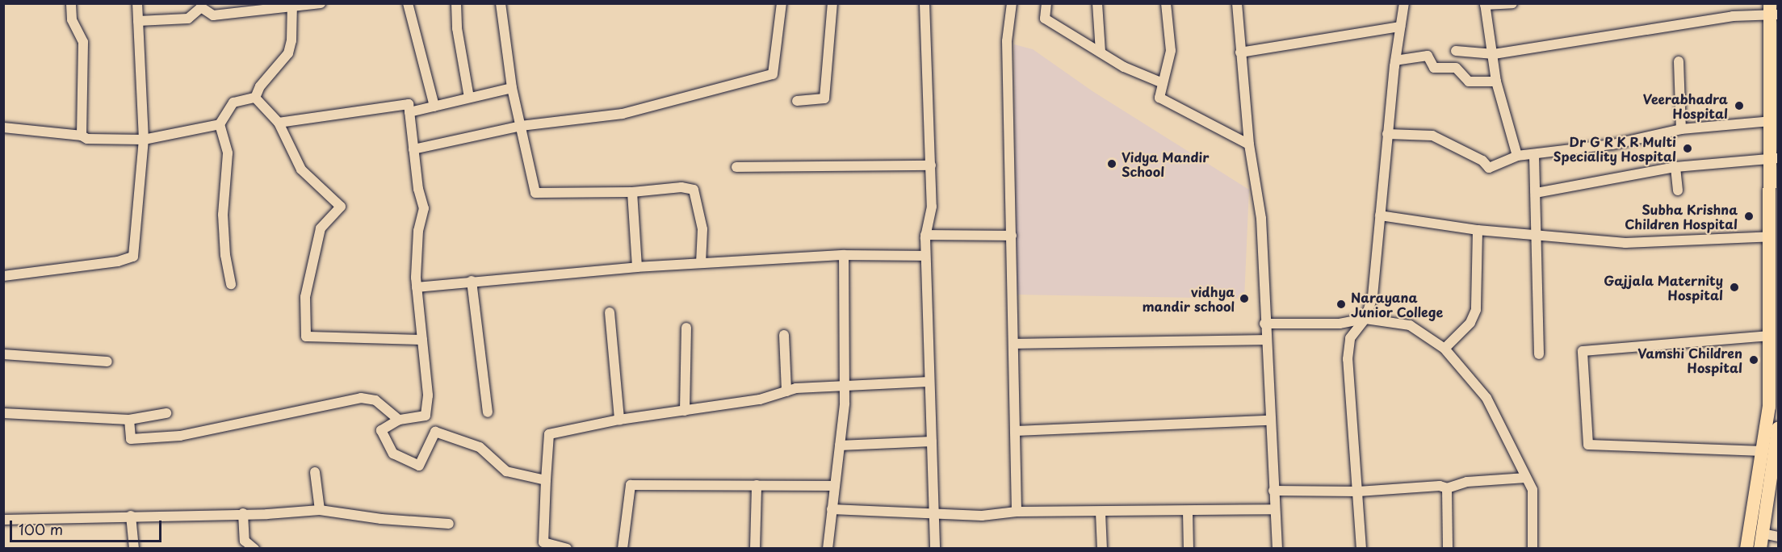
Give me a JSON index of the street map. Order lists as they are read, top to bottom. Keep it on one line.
{"places":["Veerabhadra Hospital","Dr G R K R Multi Speciality Hospital","Vidya Mandir School","Subha Krishna Children Hospital","Gajjala Maternity Hospital","vidhya mandir school","Narayana Junior College","Vamshi Children Hospital"],"scale_bar":"100 m"}
